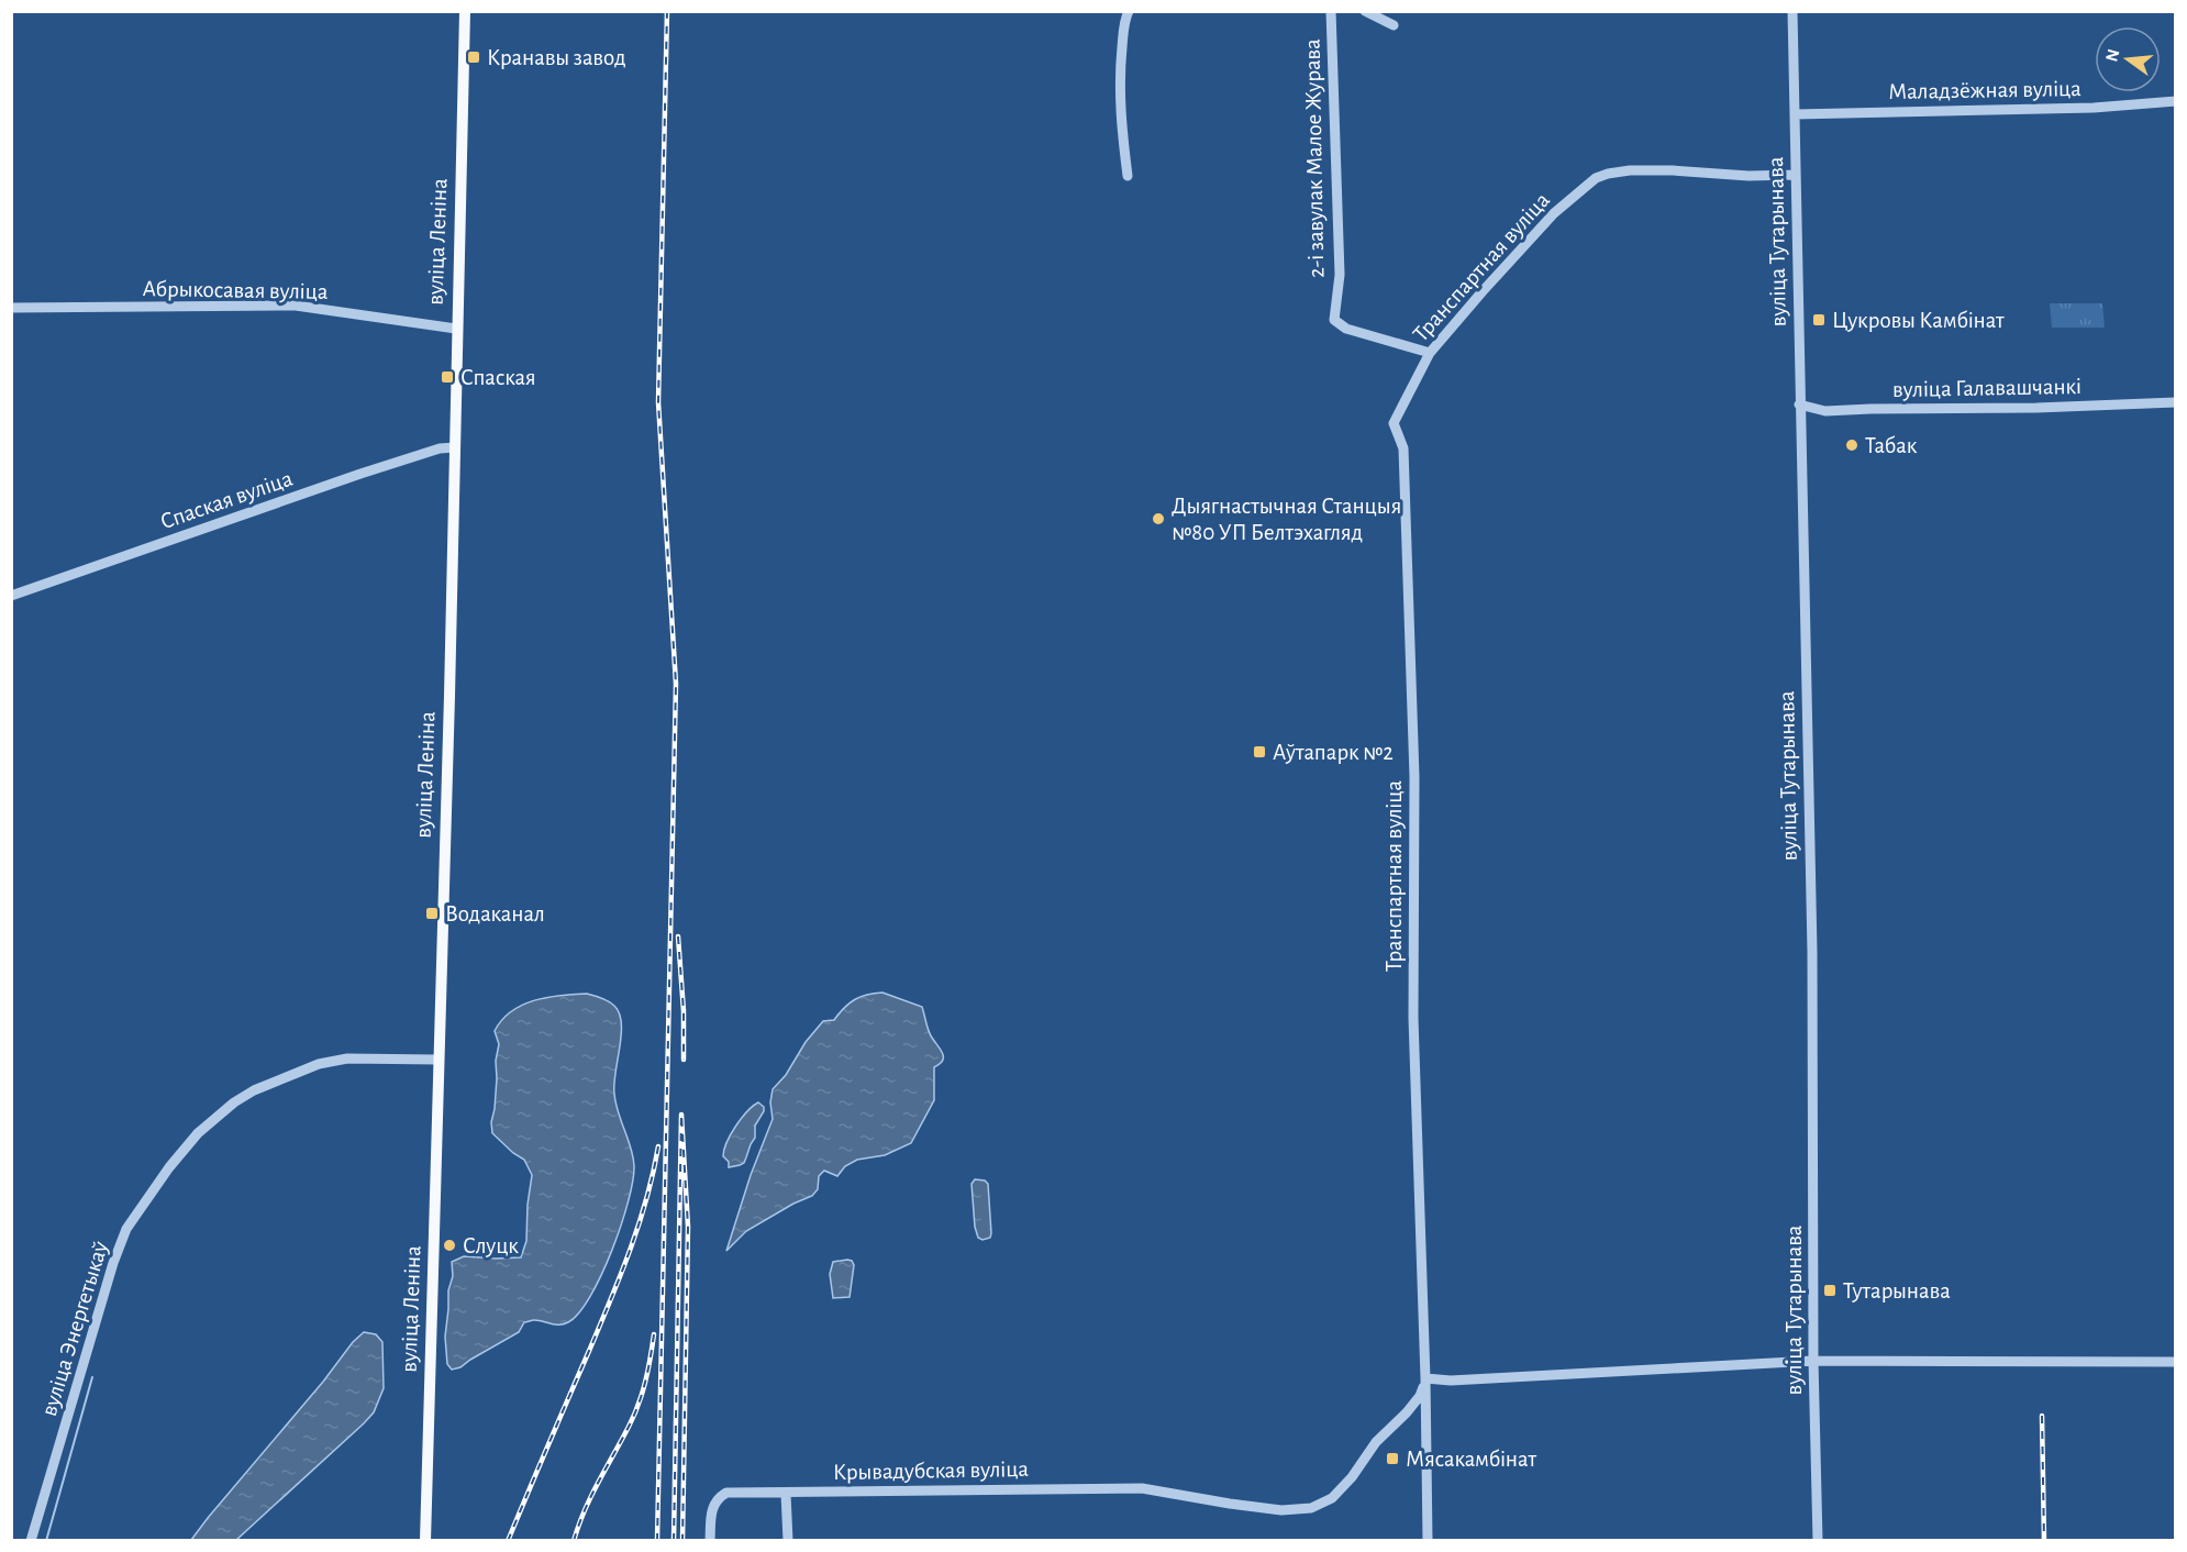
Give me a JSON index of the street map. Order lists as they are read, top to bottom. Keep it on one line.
{"streets":{"main road":["вуліца Леніна"],"street":["Маладзёжная вуліца","2-і завулак Малое Журава","вуліца Тутарынава","Транспартная вуліца","Абрыкосавая вуліца","вуліца Галавашчанкі","Спаская вуліца","вуліца Энергетыкаў","Крывадубская вуліца"]},"crossings":[["Маладзёжная вуліца","вуліца Тутарынава"],["2-і завулак Малое Журава","Транспартная вуліца"],["вуліца Леніна","Абрыкосавая вуліца"],["вуліца Леніна","Спаская вуліца"],["вуліца Леніна","вуліца Энергетыкаў"],["вуліца Тутарынава","Транспартная вуліца"],["вуліца Тутарынава","вуліца Галавашчанкі"],["Транспартная вуліца","Крывадубская вуліца"]],"places":{"transit":["Кранавы завод","Цукровы Камбінат","Спаская","Аўтапарк №2","Водаканал","Тутарынава","Мясакамбінат"],"other":["Табак","Дыягнастычная Станцыя №80 УП Белтэхагляд","Слуцк"]},"north":"left"}
